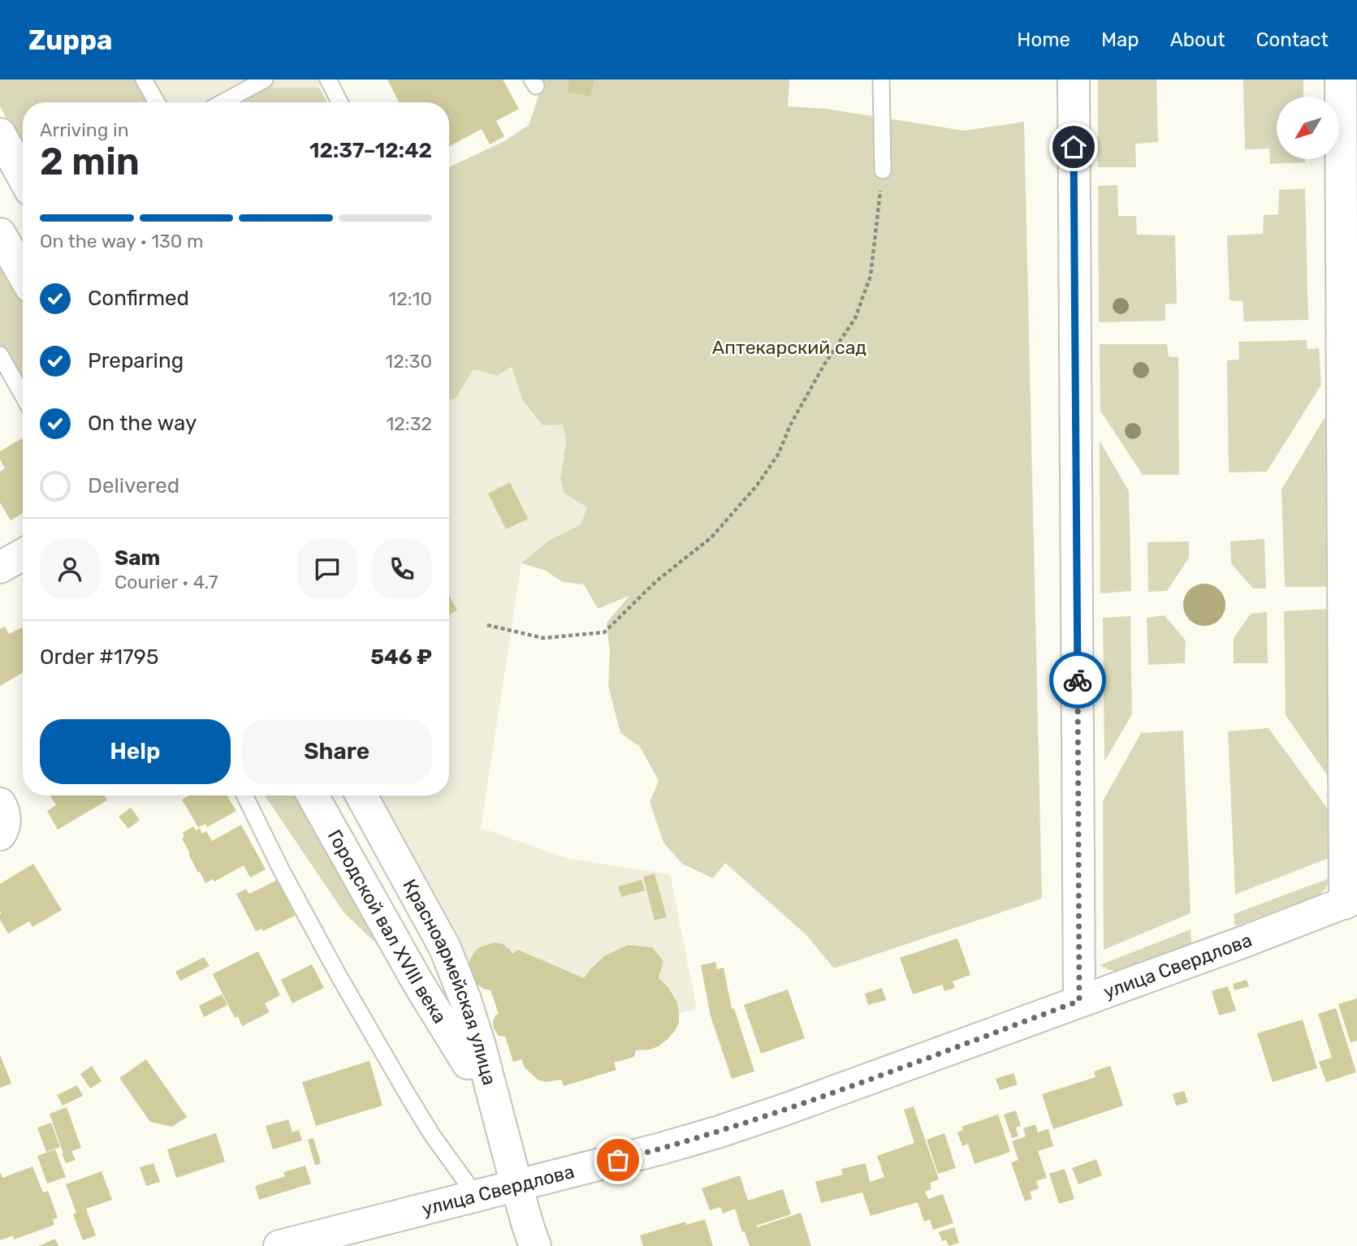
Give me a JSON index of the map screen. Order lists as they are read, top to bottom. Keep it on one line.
{"streets":{"street":["Городской вал XVIII века","улица Свердлова","Красноармейская улица"]},"crossings":[["улица Свердлова","Красноармейская улица"]],"parks":["Аптекарский сад"],"north":"bottom left","page":{"header":"Zuppa","nav":["Home","Map","About","Contact"],"heading":["2 min","Arriving in","12:37–12:42"],"panel":["Sam","Courier · 4.7","Order #1795","546 ₽"],"bar":"On the way · 130 m","list":[["Confirmed","12:10"],["Preparing","12:30"],["On the way","12:32"],"Delivered"],"buttons":["Help","Share"]}}
